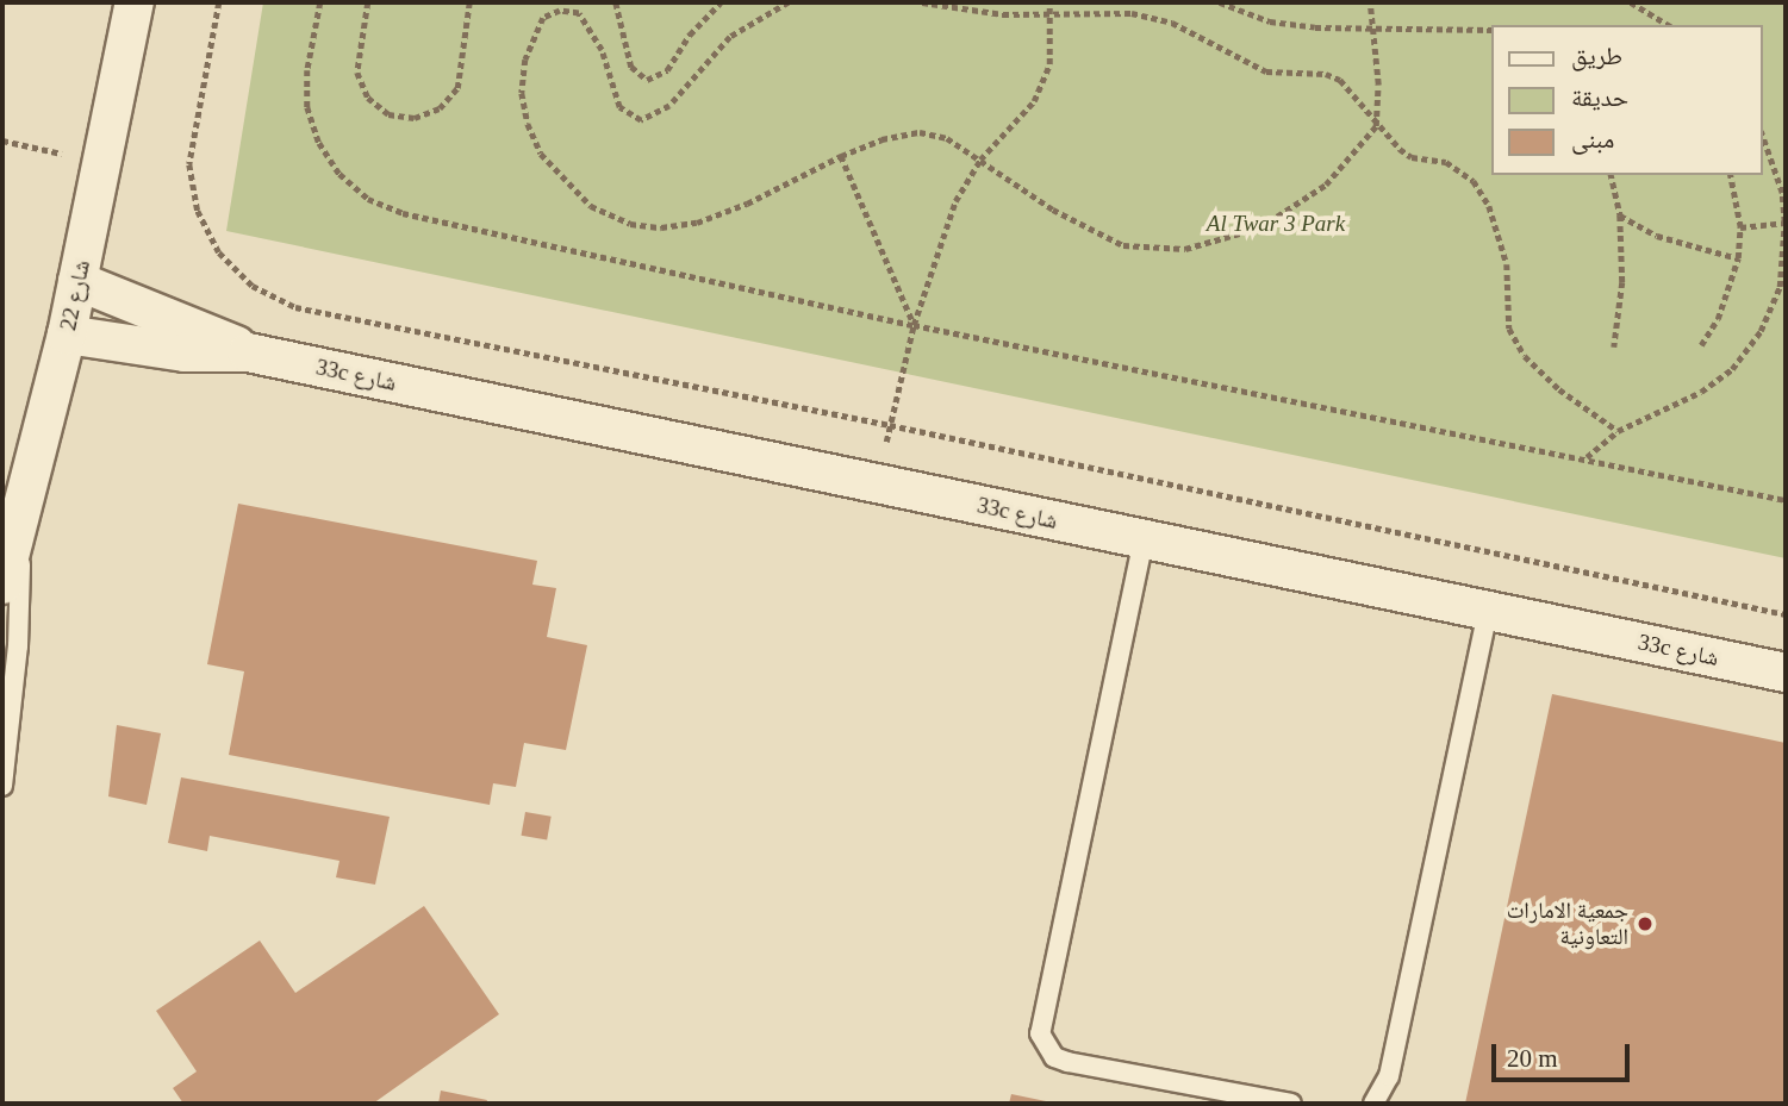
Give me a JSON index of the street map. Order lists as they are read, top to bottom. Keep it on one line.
{"streets":{"street":["شارع 22","33c شارع"]},"crossings":[["شارع 22","33c شارع"]],"parks":["Al Twar 3 Park"],"places":["جمعية الامارات التعاونية"],"legend":["طريق","حديقة","مبنى"],"scale_bar":"20 m"}
